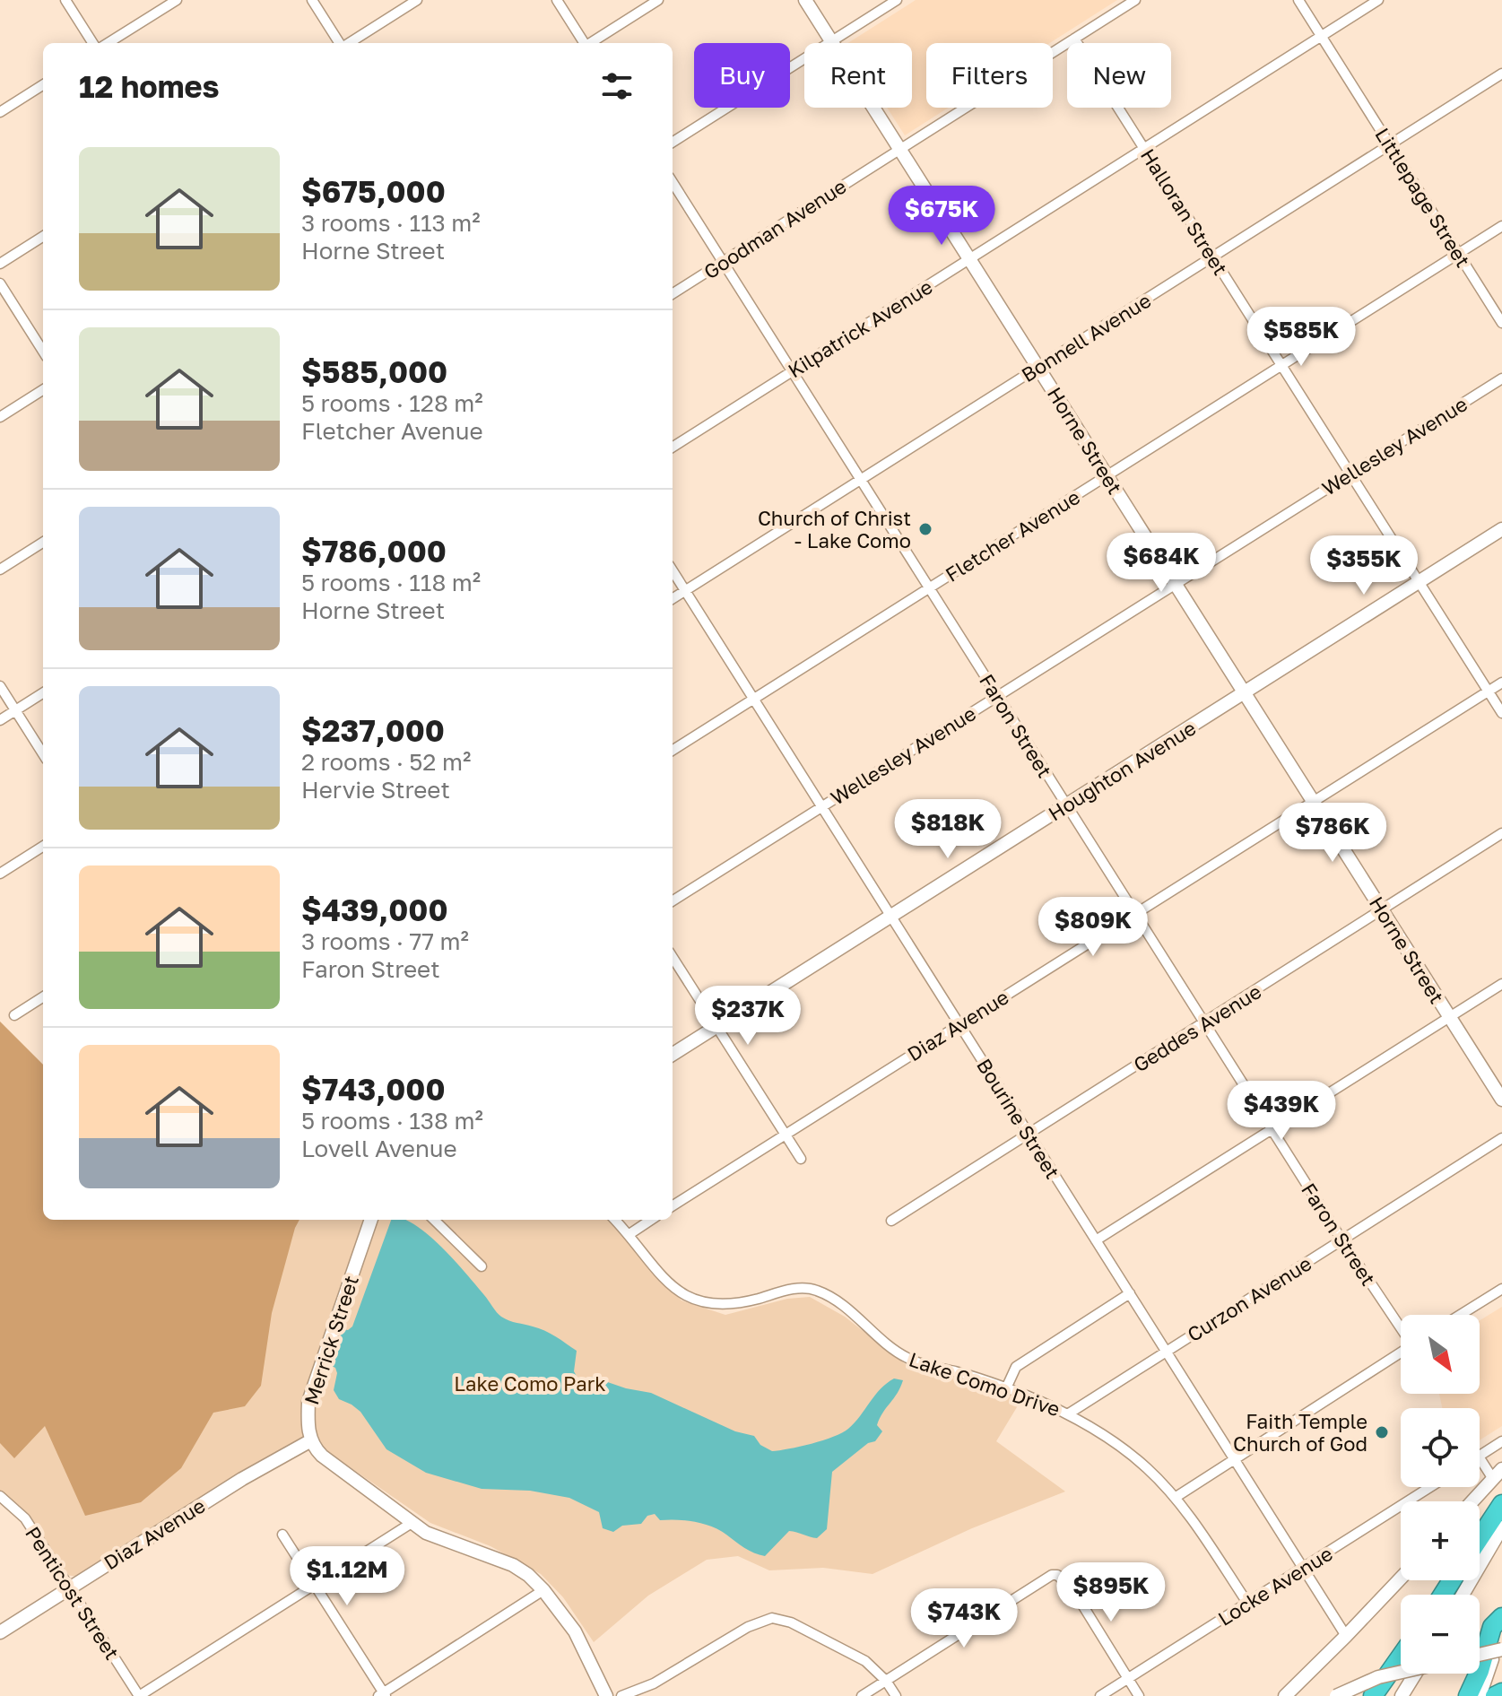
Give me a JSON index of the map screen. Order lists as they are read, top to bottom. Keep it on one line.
{"streets":{"street":["Littlepage Street","Halloran Street","Goodman Avenue","Kilpatrick Avenue","Bonnell Avenue","Horne Street","Wellesley Avenue","Fletcher Avenue","Faron Street","Houghton Avenue","Diaz Avenue","Geddes Avenue","Bourine Street","Curzon Avenue","Merrick Street","Lake Como Drive","Locke Avenue","Penticost Street"]},"crossings":[["Littlepage Street","Kilpatrick Avenue"],["Littlepage Street","Bonnell Avenue"],["Littlepage Street","Fletcher Avenue"],["Halloran Street","Goodman Avenue"],["Halloran Street","Kilpatrick Avenue"],["Halloran Street","Bonnell Avenue"],["Halloran Street","Wellesley Avenue"],["Halloran Street","Fletcher Avenue"],["Halloran Street","Houghton Avenue"],["Halloran Street","Diaz Avenue"],["Goodman Avenue","Horne Street"],["Goodman Avenue","Faron Street"],["Kilpatrick Avenue","Horne Street"],["Kilpatrick Avenue","Faron Street"],["Bonnell Avenue","Horne Street"],["Bonnell Avenue","Faron Street"],["Bonnell Avenue","Bourine Street"],["Horne Street","Wellesley Avenue"],["Horne Street","Fletcher Avenue"],["Horne Street","Houghton Avenue"],["Horne Street","Diaz Avenue"],["Horne Street","Geddes Avenue"],["Wellesley Avenue","Faron Street"],["Wellesley Avenue","Bourine Street"],["Fletcher Avenue","Faron Street"],["Fletcher Avenue","Bourine Street"],["Faron Street","Houghton Avenue"],["Faron Street","Diaz Avenue"],["Faron Street","Geddes Avenue"],["Faron Street","Curzon Avenue"],["Houghton Avenue","Bourine Street"],["Diaz Avenue","Bourine Street"],["Diaz Avenue","Merrick Street"],["Diaz Avenue","Penticost Street"],["Geddes Avenue","Bourine Street"],["Bourine Street","Curzon Avenue"],["Bourine Street","Locke Avenue"],["Curzon Avenue","Lake Como Drive"],["Lake Como Drive","Locke Avenue"]],"parks":["Lake Como Park"],"places":["Church of Christ - Lake Como","Faith Temple Church of God"],"north":"bottom right","page":{"chip":["Buy","Rent","Filters","New"],"heading":"12 homes","list":[{"name":"$675,000","note":"3 rooms · 113 m² · Horne Street"},{"name":"$585,000","note":"5 rooms · 128 m² · Fletcher Avenue"},{"name":"$786,000","note":"5 rooms · 118 m² · Horne Street"},{"name":"$237,000","note":"2 rooms · 52 m² · Hervie Street"},{"name":"$439,000","note":"3 rooms · 77 m² · Faron Street"},{"name":"$743,000","note":"5 rooms · 138 m² · Lovell Avenue"}],"price":["$675K","$585K","$684K","$355K","$818K","$786K","$809K","$237K","$439K","$1.12M","$895K","$743K"],"map_buttons":["+","−"]}}
